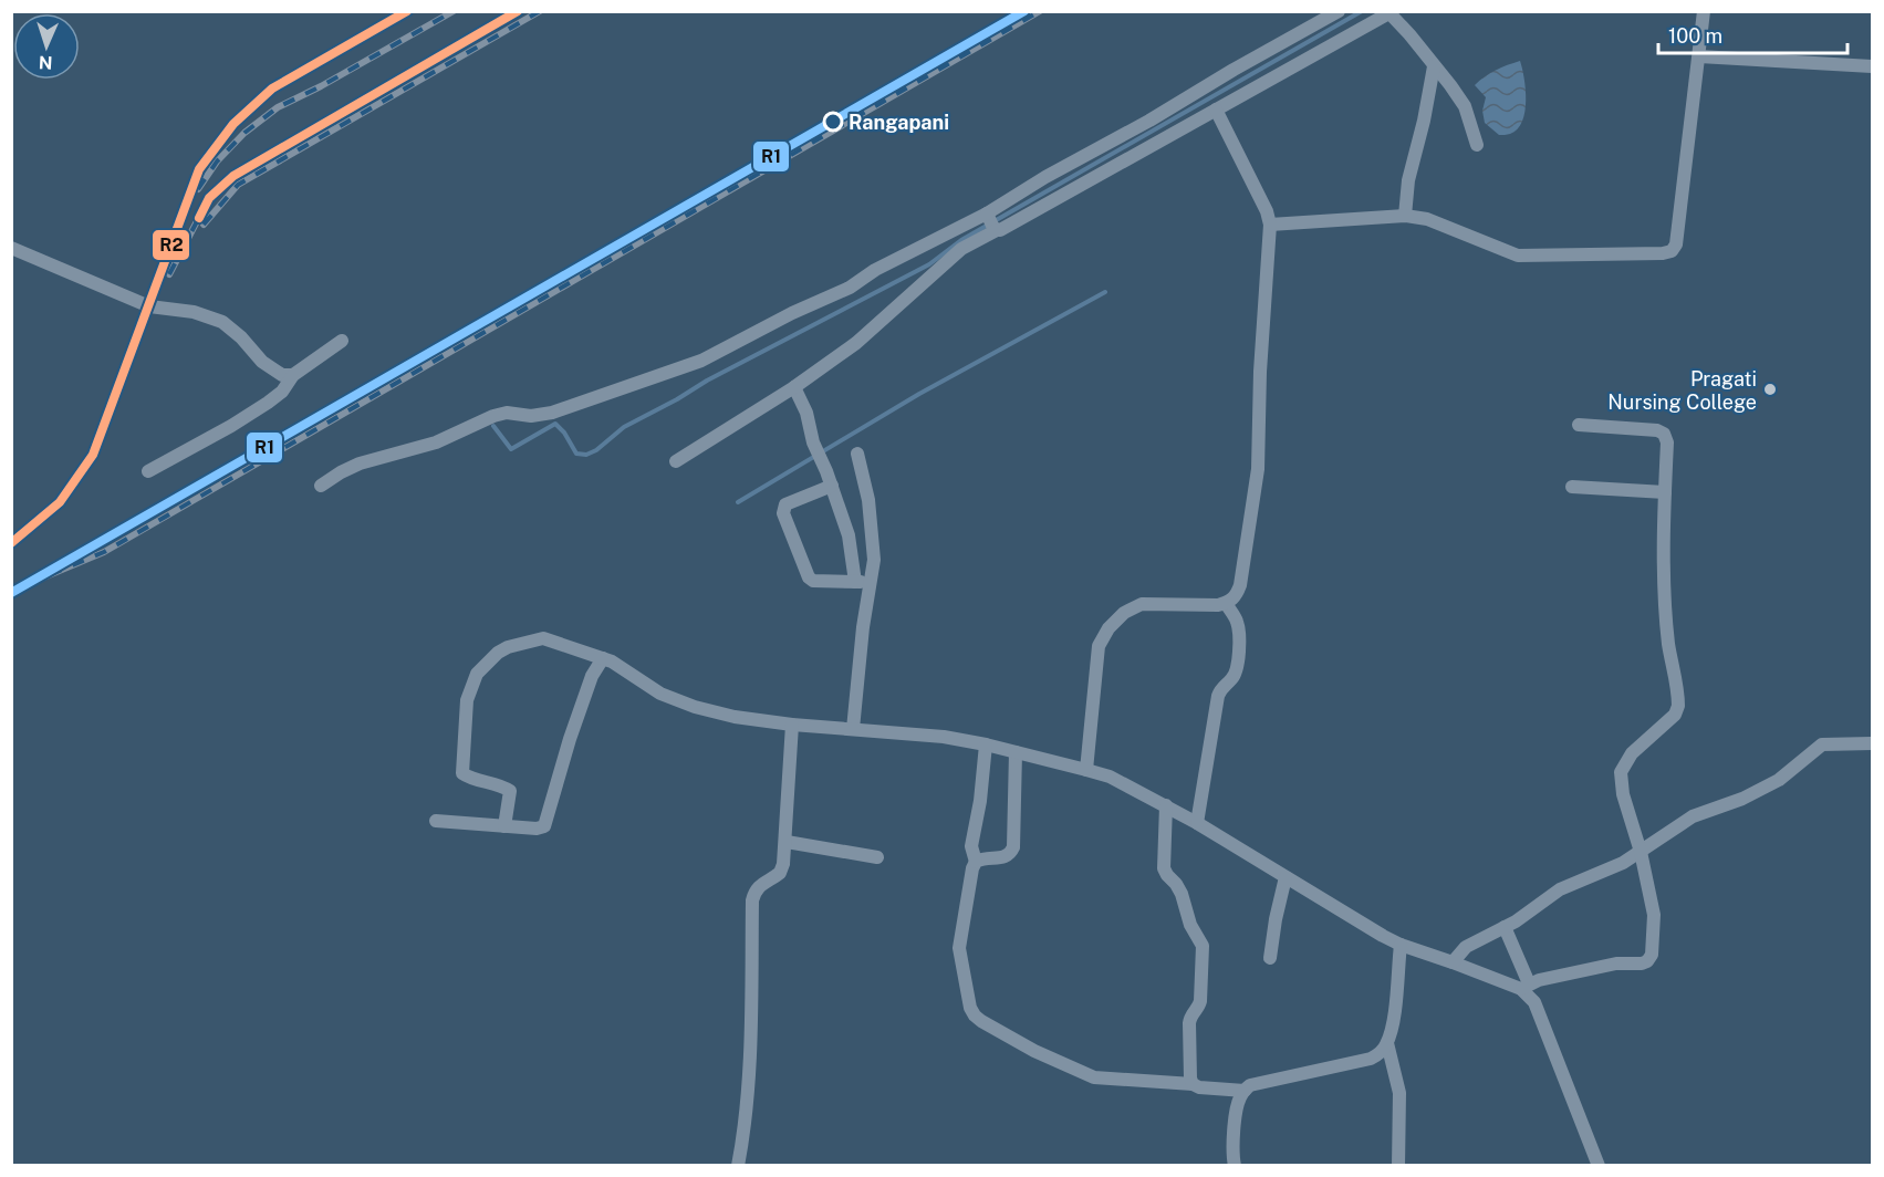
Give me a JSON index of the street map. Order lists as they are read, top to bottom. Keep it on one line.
{"places":["Rangapani","Pragati Nursing College"],"lines":["transit line R1","transit line R2"],"scale_bar":"100 m","north":"bottom"}
